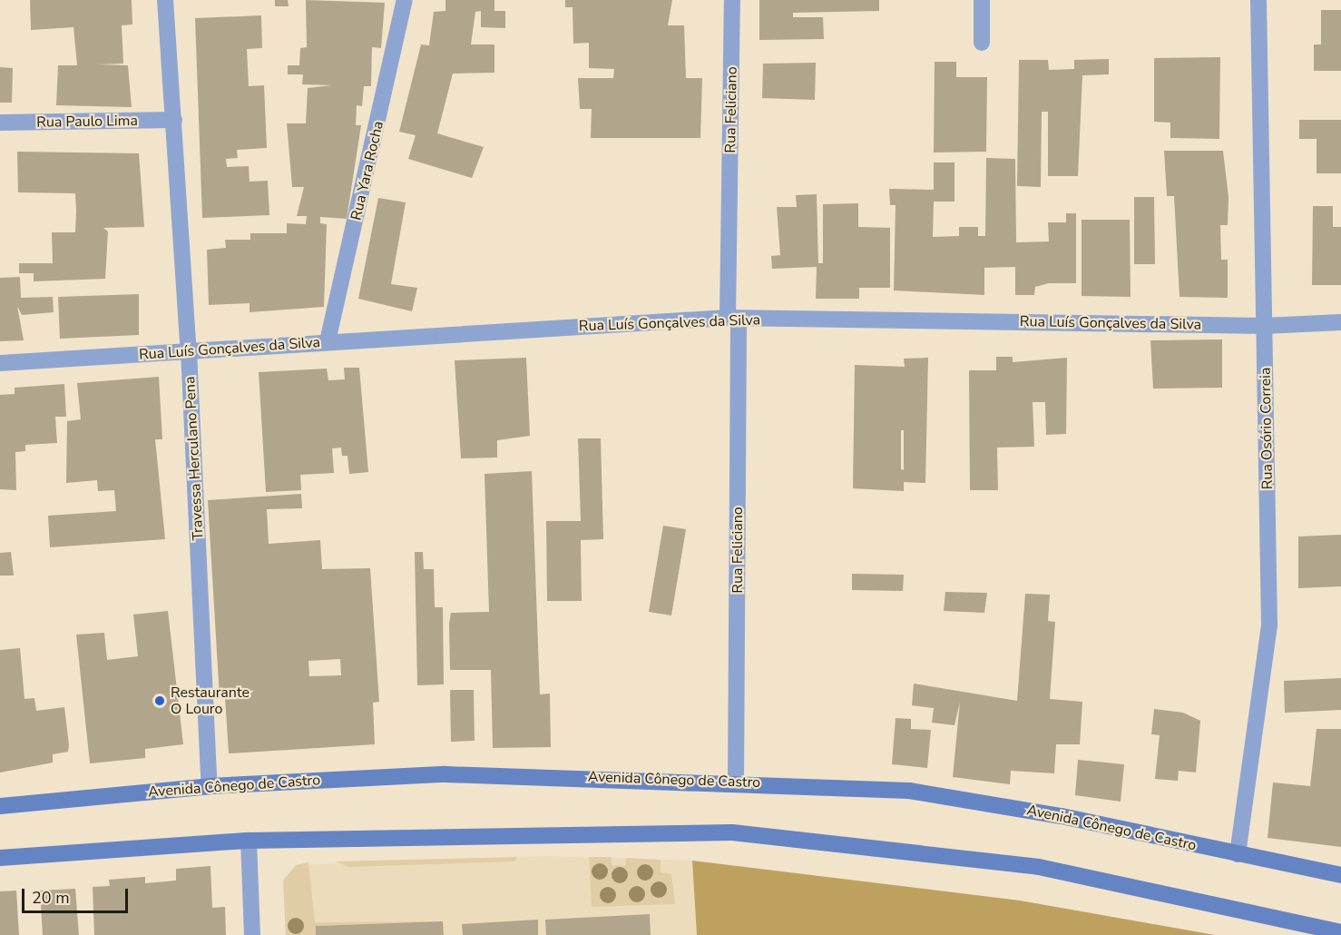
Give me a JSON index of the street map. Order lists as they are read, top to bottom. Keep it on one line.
{"streets":{"main road":["Avenida Cônego de Castro"],"street":["Rua Feliciano","Rua Paulo Lima","Rua Yara Rocha","Rua Luís Gonçalves da Silva","Rua Osório Correia","Travessa Herculano Pena"]},"crossings":[["Rua Feliciano","Rua Luís Gonçalves da Silva"],["Rua Feliciano","Avenida Cônego de Castro"],["Rua Paulo Lima","Travessa Herculano Pena"],["Rua Yara Rocha","Rua Luís Gonçalves da Silva"],["Rua Luís Gonçalves da Silva","Rua Osório Correia"],["Rua Luís Gonçalves da Silva","Travessa Herculano Pena"],["Rua Osório Correia","Avenida Cônego de Castro"],["Travessa Herculano Pena","Avenida Cônego de Castro"]],"places":["Restaurante O Louro"],"scale_bar":"20 m"}
